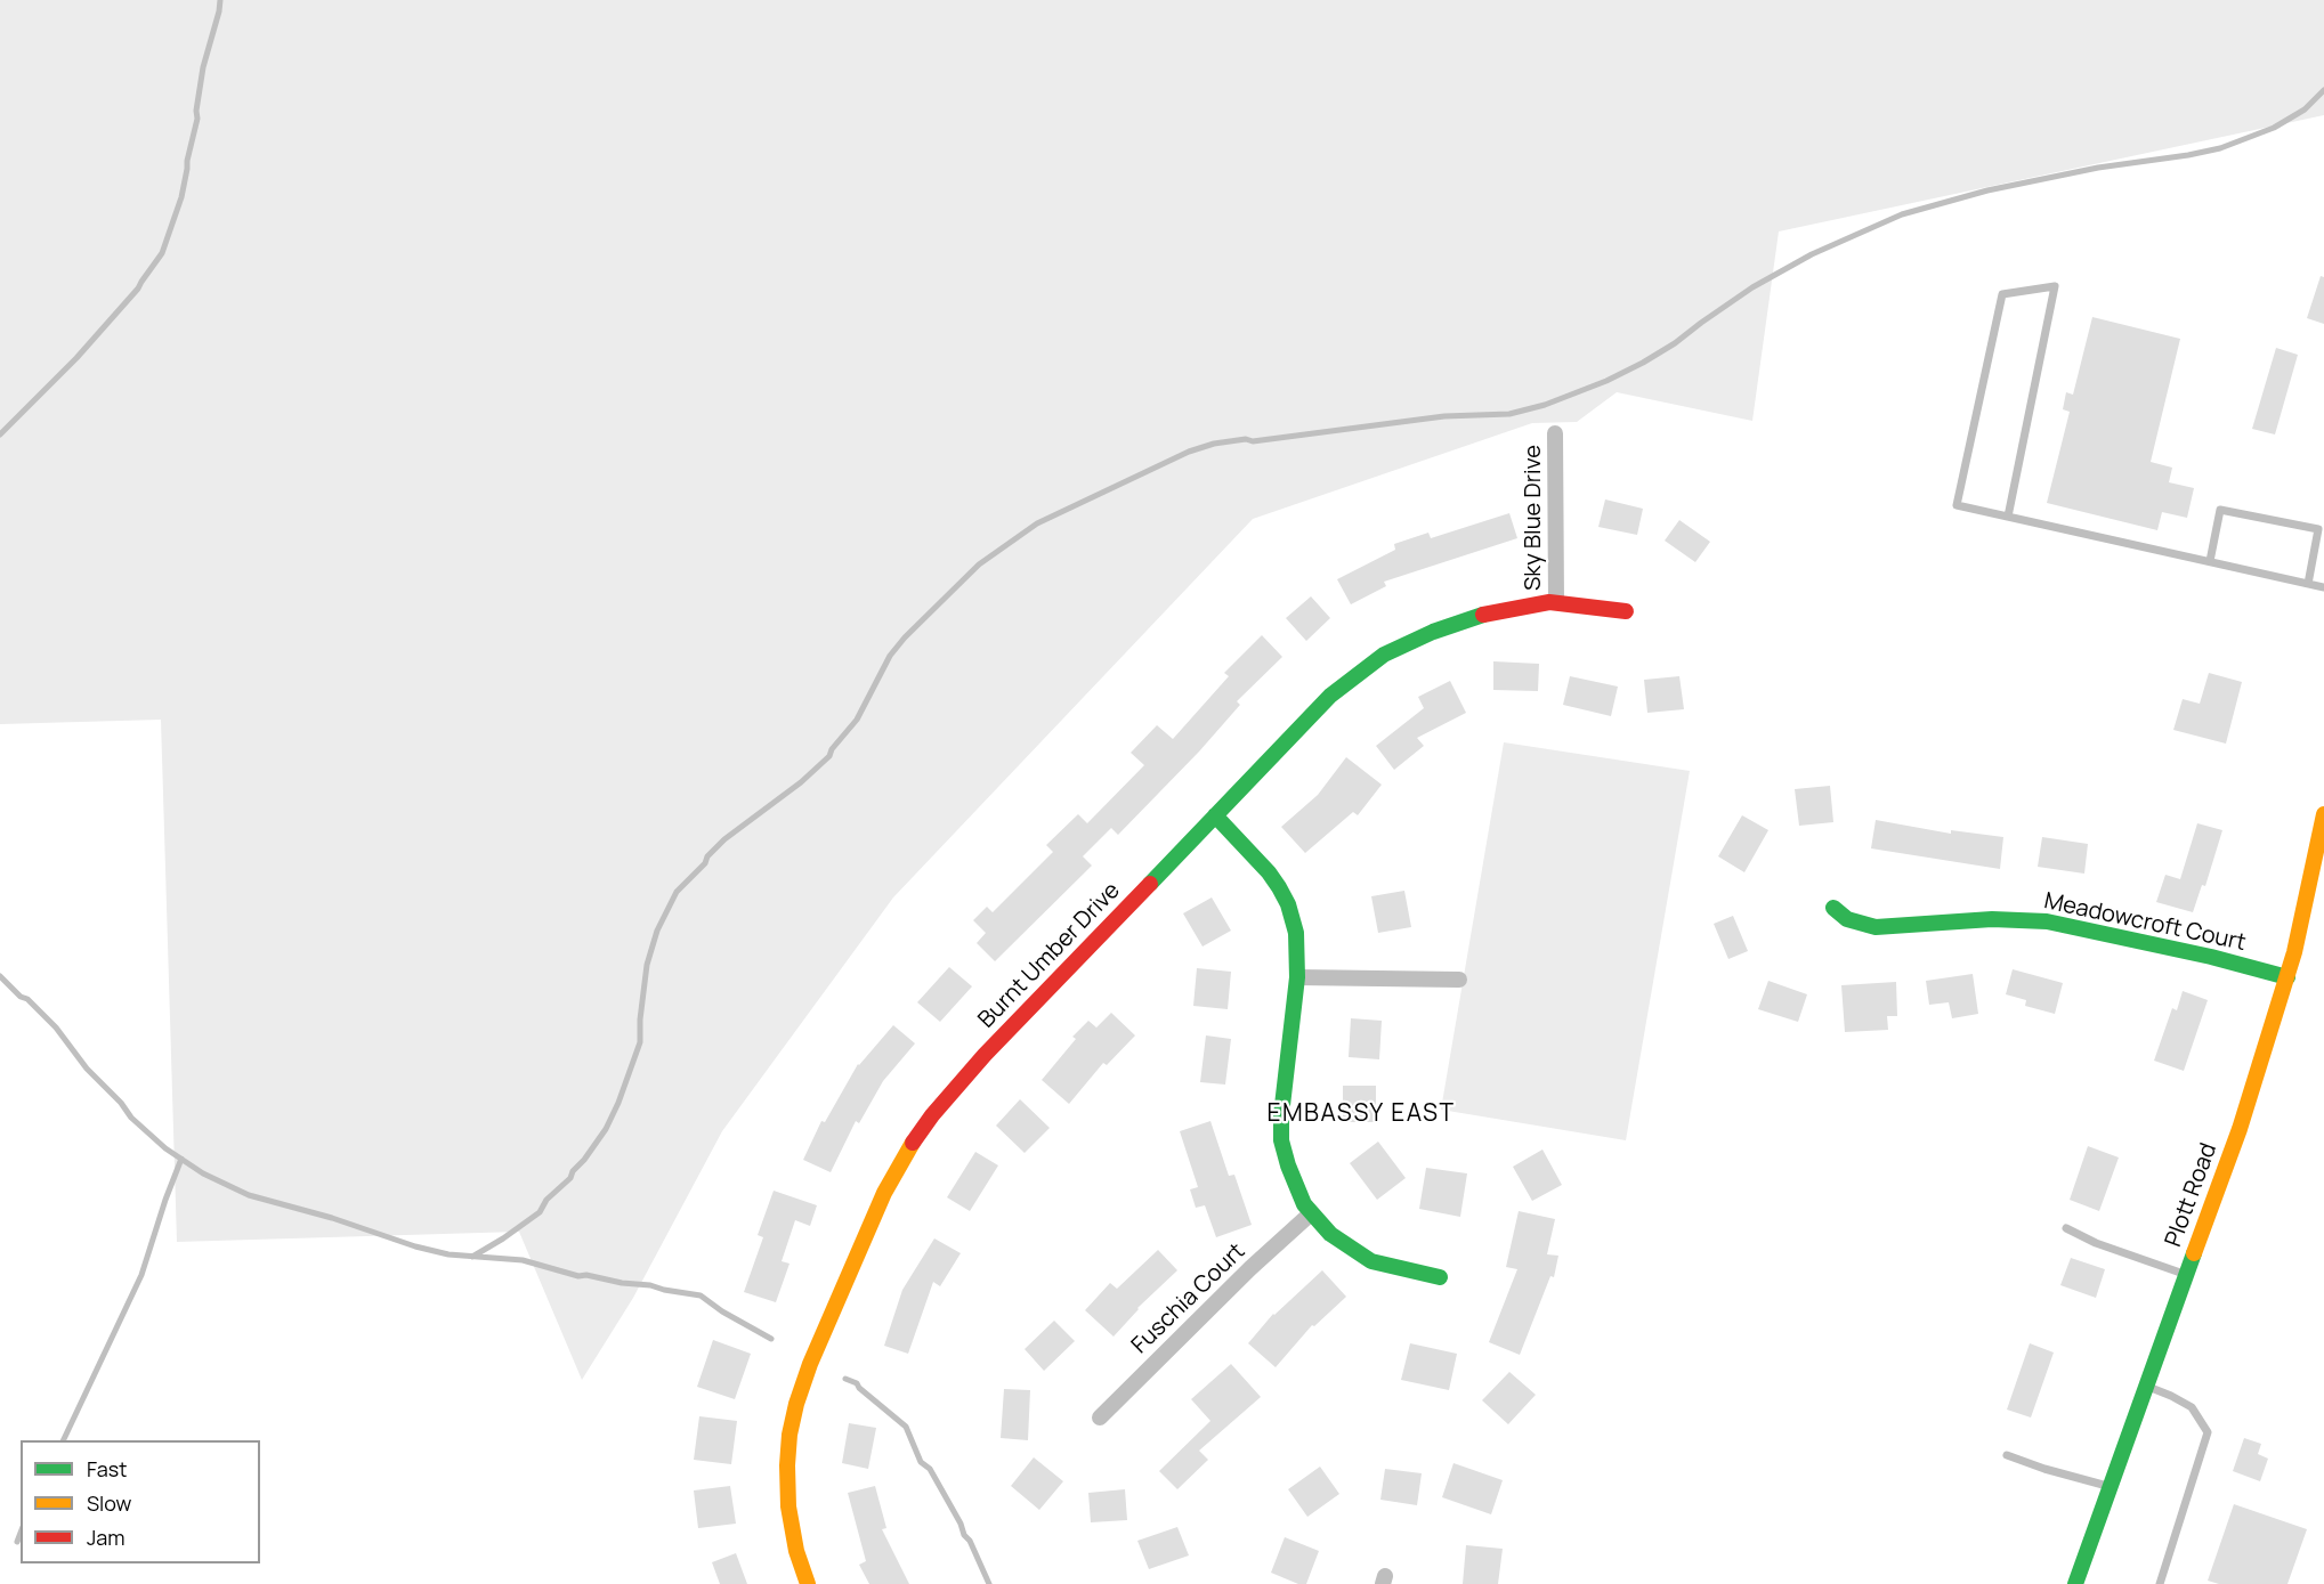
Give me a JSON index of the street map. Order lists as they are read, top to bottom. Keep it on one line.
{"streets":{"street":["Sky Blue Drive","Meadowcroft Court","Burnt Umber Drive","Plott Road","Fuschia Court"]},"crossings":[["Sky Blue Drive","Burnt Umber Drive"],["Meadowcroft Court","Plott Road"]],"districts":["EMBASSY EAST"],"legend":["Fast","Slow","Jam"]}
